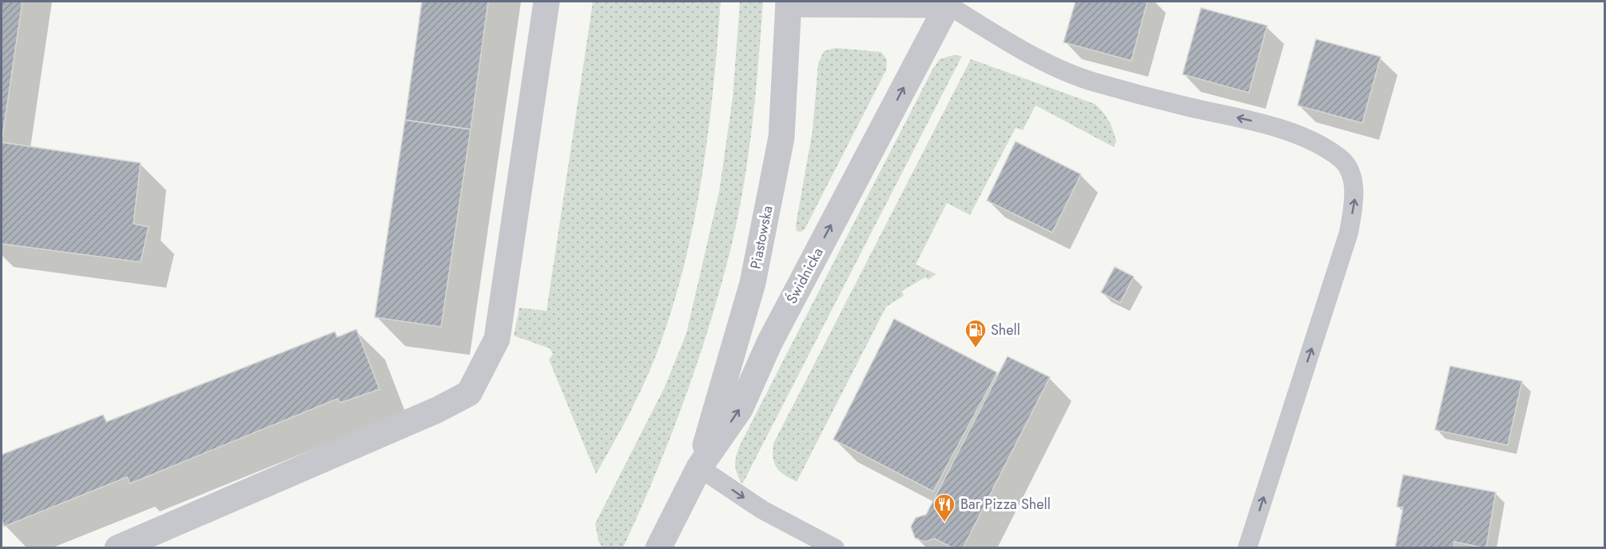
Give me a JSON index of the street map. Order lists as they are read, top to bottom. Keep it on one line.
{"streets":{"street":["Piastowska","Świdnicka"]},"crossings":[["Piastowska","Świdnicka"]],"one_way":["Świdnicka"],"places":{"fuel station":["Shell"],"restaurant":["Bar Pizza Shell"]}}
